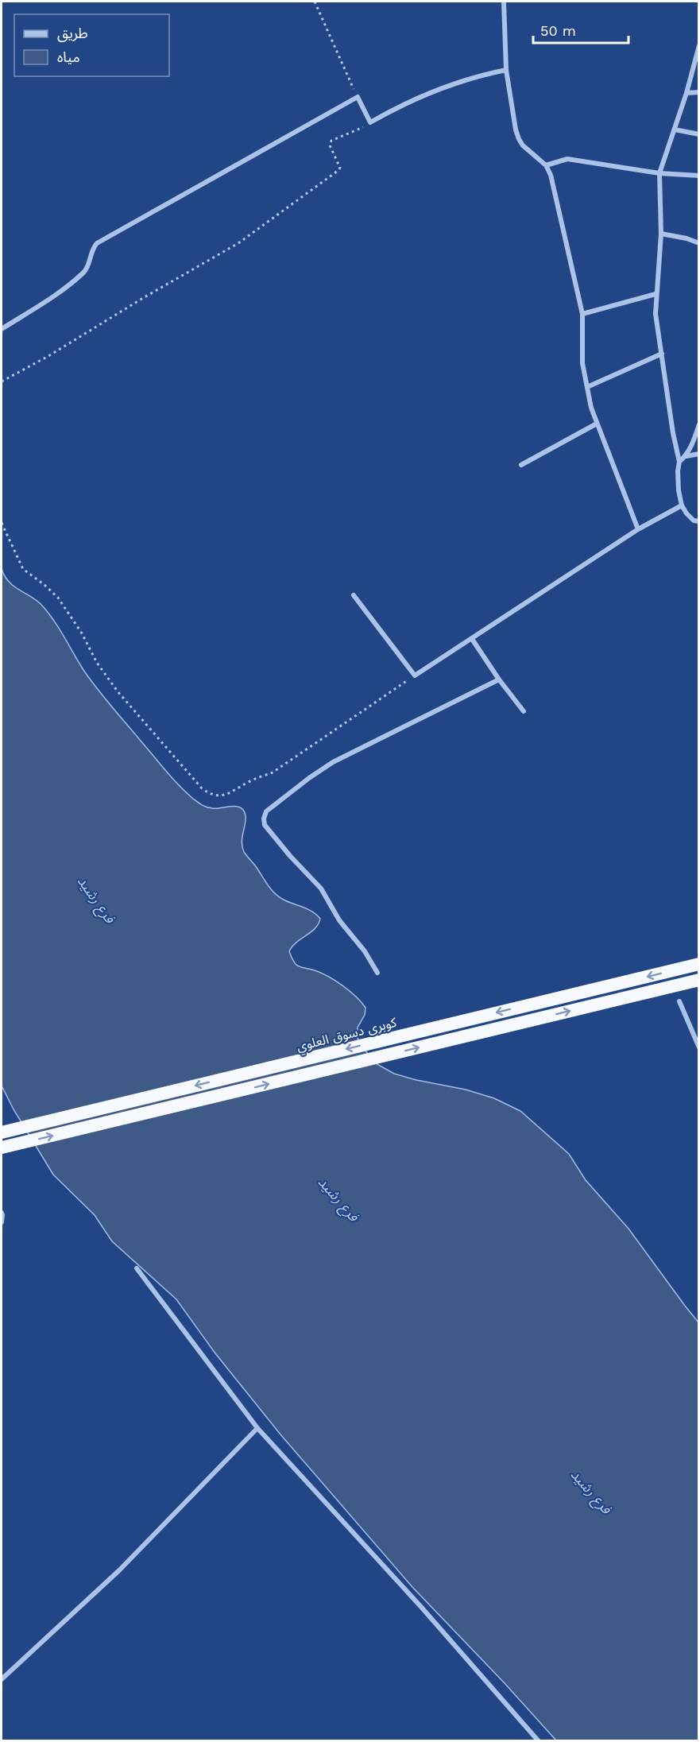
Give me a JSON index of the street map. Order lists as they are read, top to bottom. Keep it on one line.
{"streets":{"highway":["كوبرى دسوق العلوي"]},"water":["فرع رشيد"],"legend":["طريق","مياه"],"scale_bar":"50 m"}
